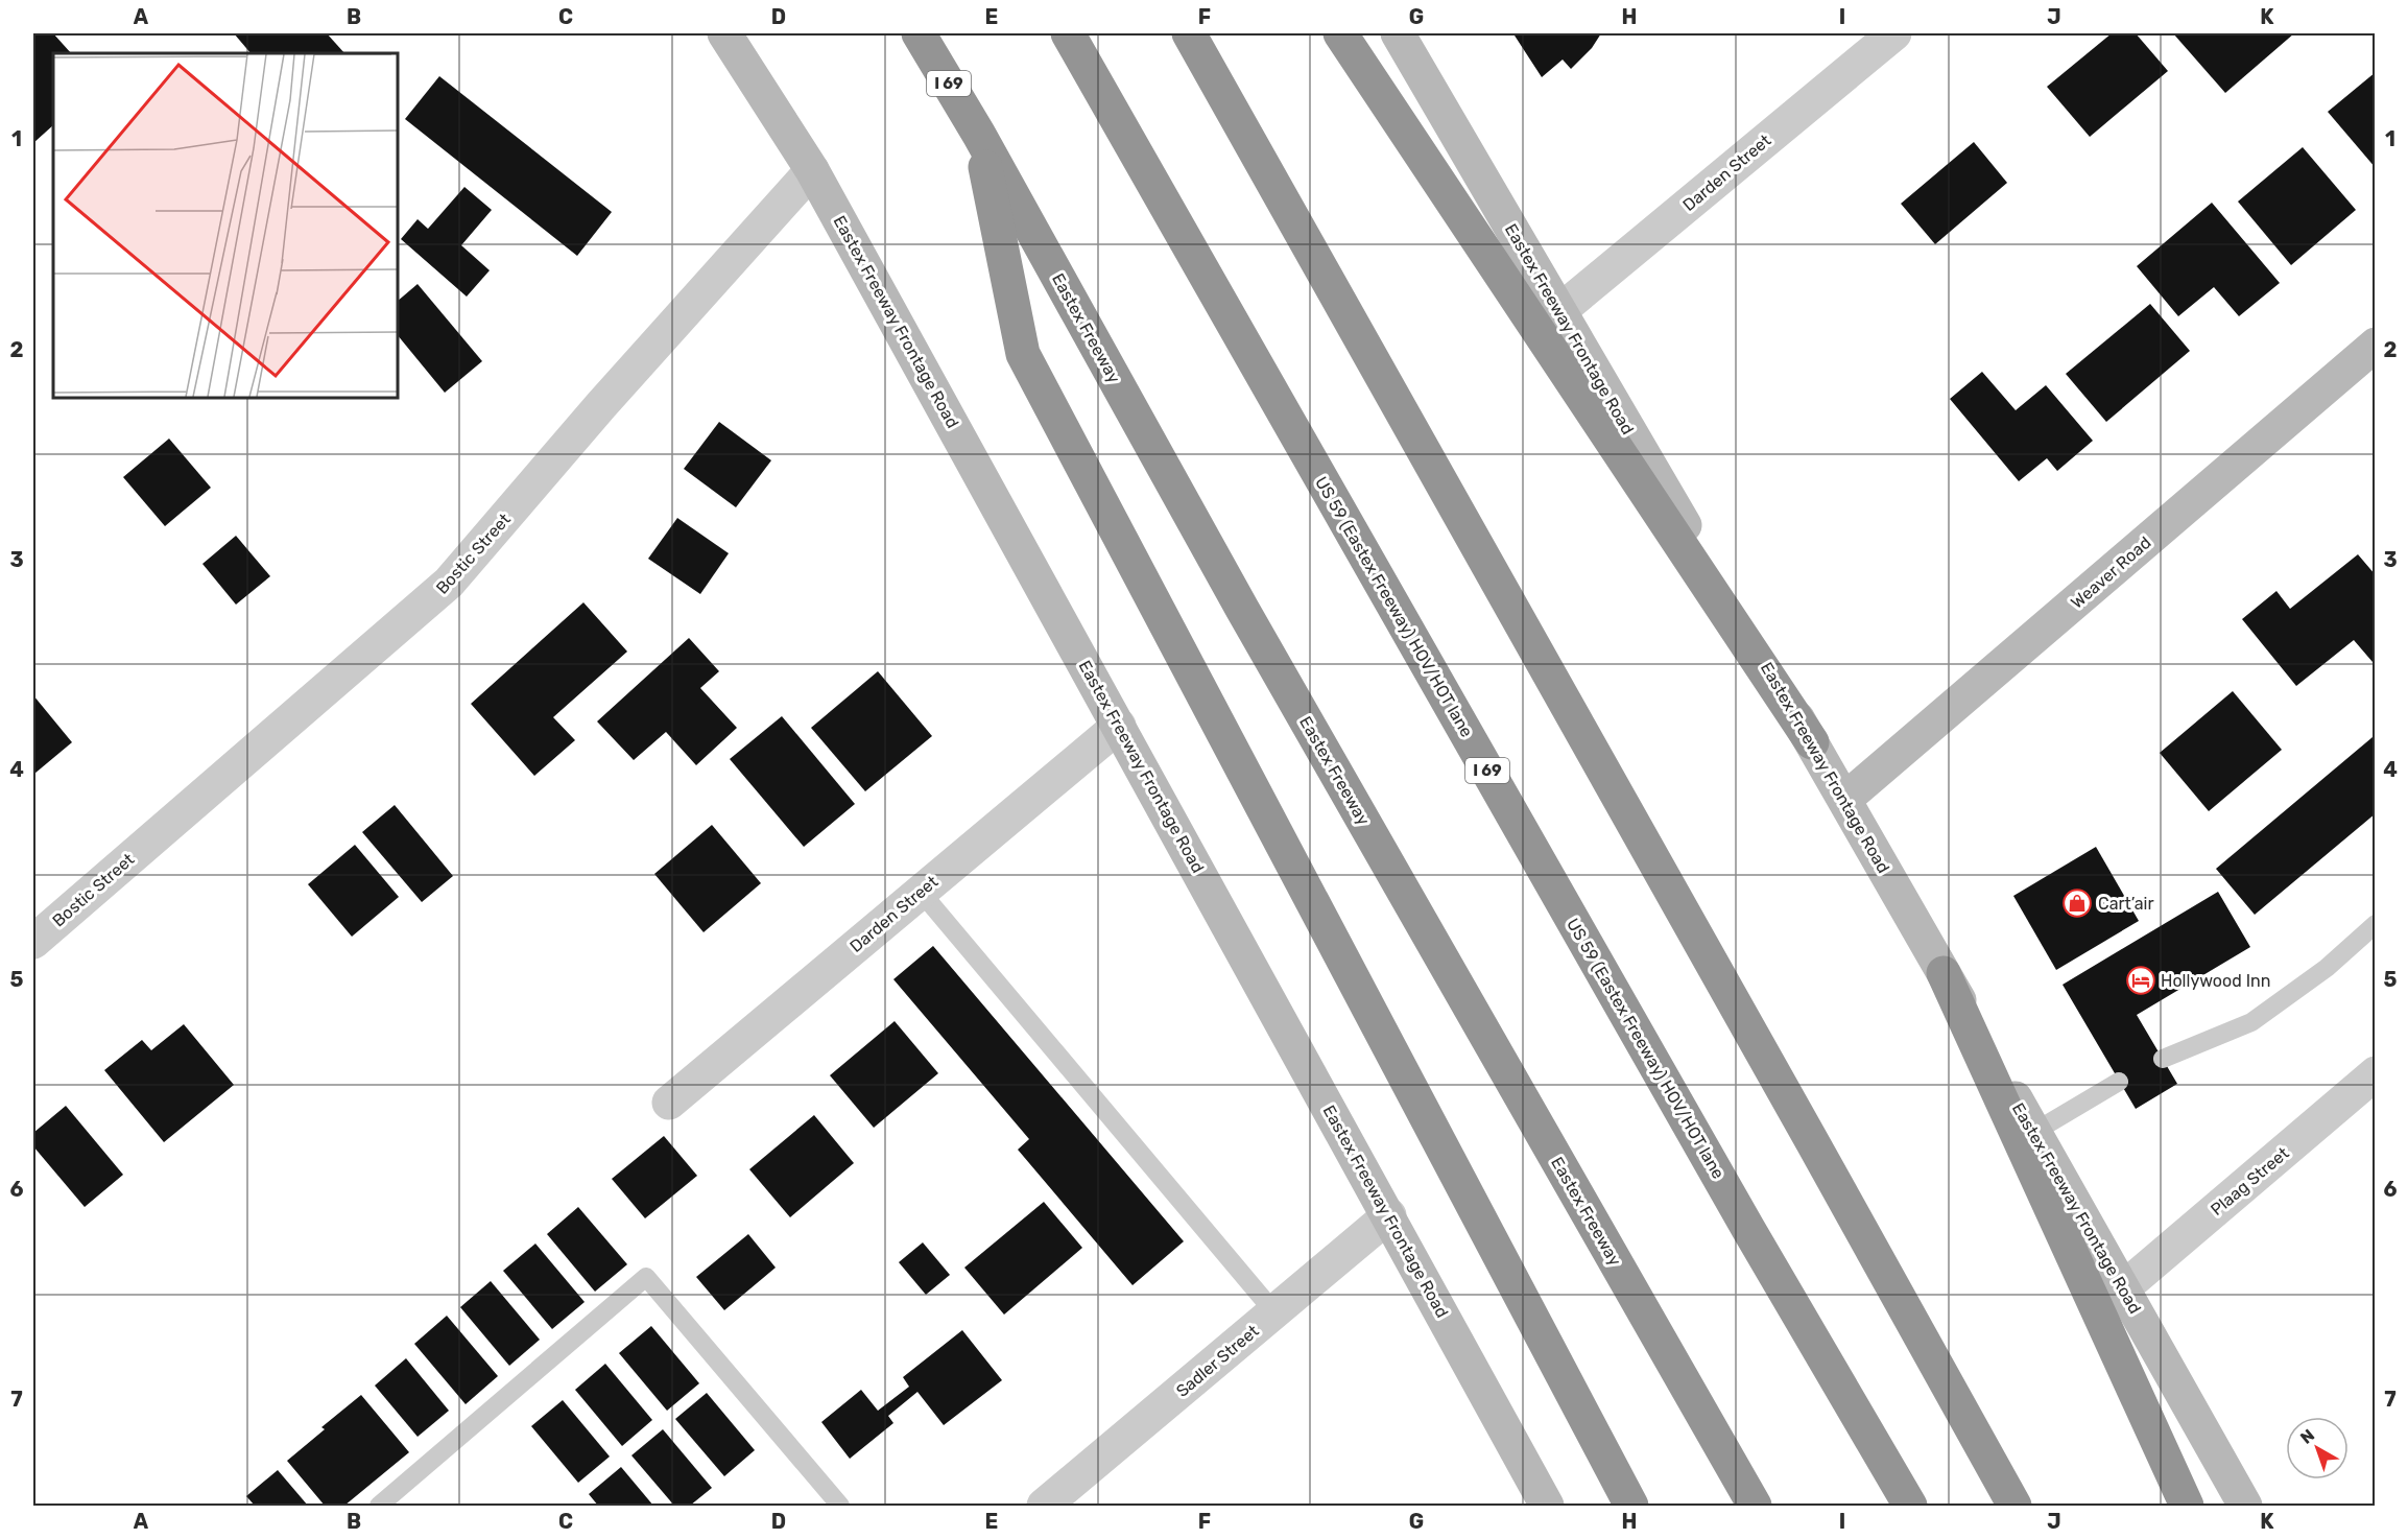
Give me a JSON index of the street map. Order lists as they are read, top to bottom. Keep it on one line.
{"streets":{"highway":["I 69","Eastex Freeway","US 59 (Eastex Freeway) HOV/HOT lane"],"main road":["Eastex Freeway Frontage Road","Weaver Road"],"street":["Darden Street","Bostic Street","Plaag Street","Sadler Street"]},"crossings":[["Darden Street","Eastex Freeway Frontage Road"],["Eastex Freeway Frontage Road","Bostic Street"],["Eastex Freeway Frontage Road","Weaver Road"],["Eastex Freeway Frontage Road","Plaag Street"],["Eastex Freeway Frontage Road","Sadler Street"]],"places":{"shop":["Cart’air"],"hotel":["Hollywood Inn"]},"north":"top left","grid":{"columns":["A","B","C","D","E","F","G","H","I","J","K"],"rows":["1","2","3","4","5","6","7"]}}
